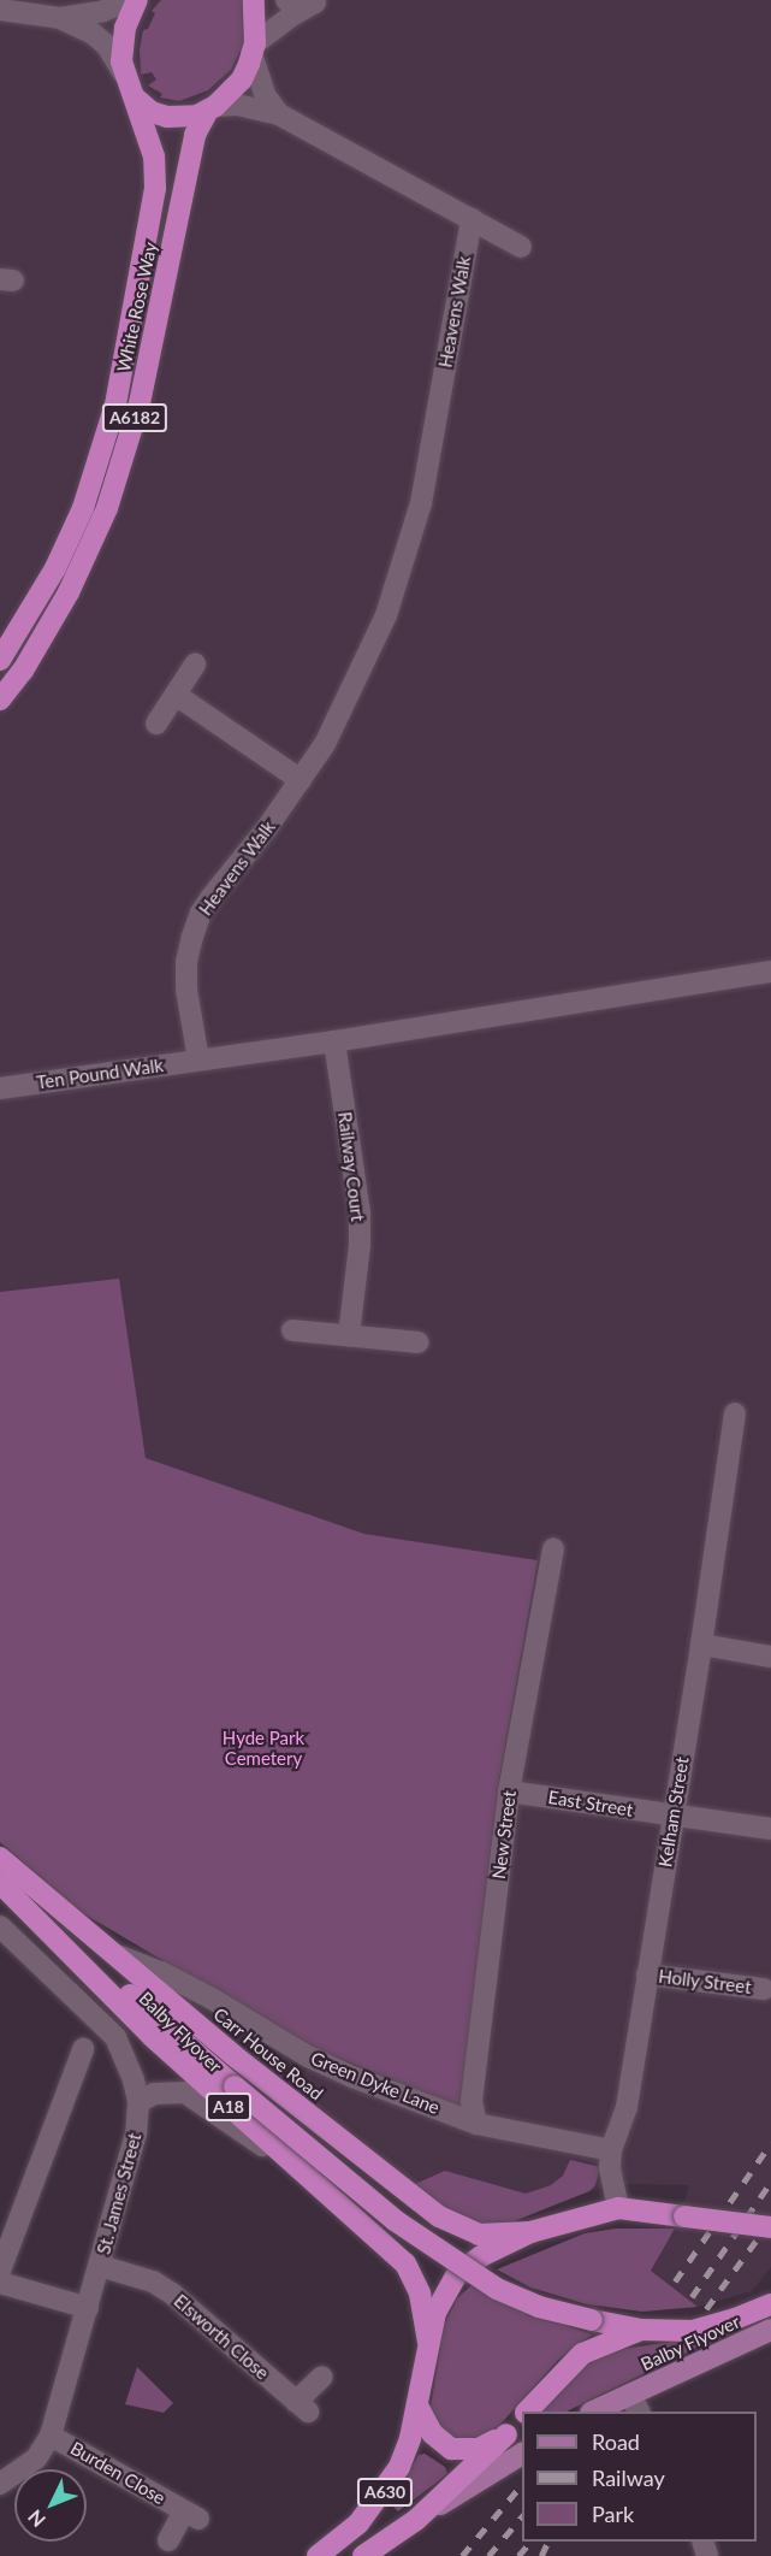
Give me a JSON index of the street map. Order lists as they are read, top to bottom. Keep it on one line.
{"streets":{"highway":["White Rose Way","A6182","Balby Flyover","Carr House Road","A18","A630"],"street":["Heavens Walk","Ten Pound Walk","Railway Court","East Street","Kelham Street","New Street","Holly Street","Green Dyke Lane","St. James Street","Elsworth Close","Burden Close"]},"crossings":[["Heavens Walk","Ten Pound Walk"],["East Street","Kelham Street"],["East Street","New Street"],["Kelham Street","Holly Street"],["Kelham Street","Balby Flyover"],["Kelham Street","Green Dyke Lane"],["New Street","Green Dyke Lane"],["Balby Flyover","Carr House Road"],["Balby Flyover","A630"],["Carr House Road","Green Dyke Lane"],["St. James Street","Elsworth Close"],["St. James Street","Burden Close"]],"parks":["Hyde Park Cemetery"],"legend":["Road","Railway","Park"],"north":"bottom left"}
